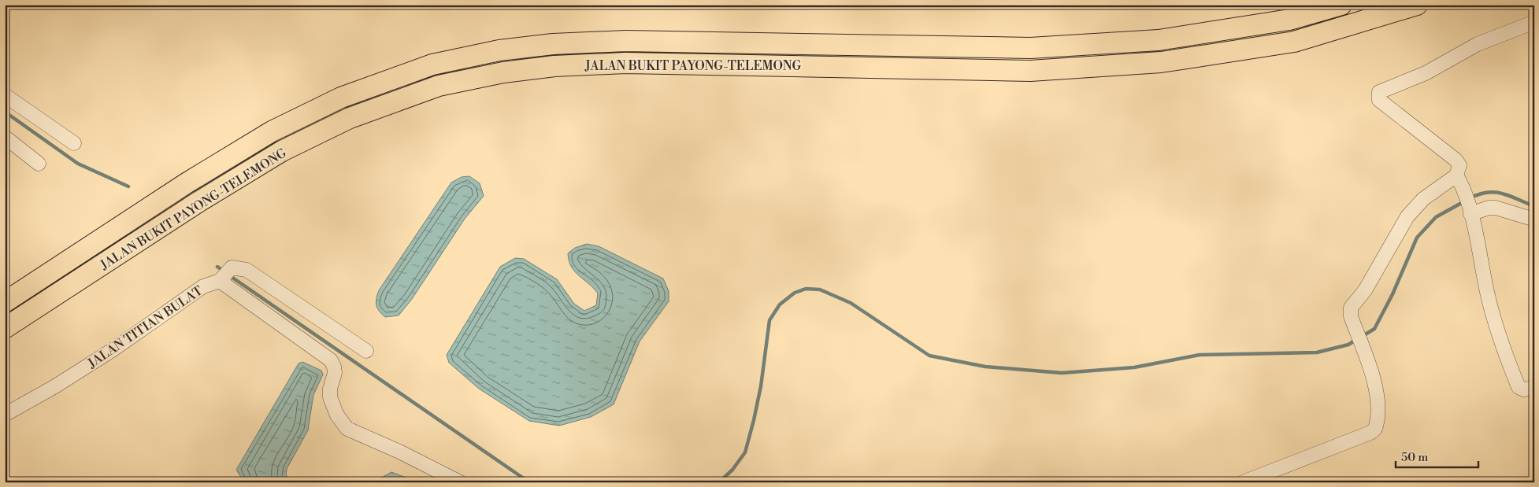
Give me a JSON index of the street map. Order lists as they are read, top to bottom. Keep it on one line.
{"streets":{"highway":["JALAN BUKIT PAYONG-TELEMONG"],"street":["JALAN TITIAN BULAT"]},"scale_bar":"50 m"}
